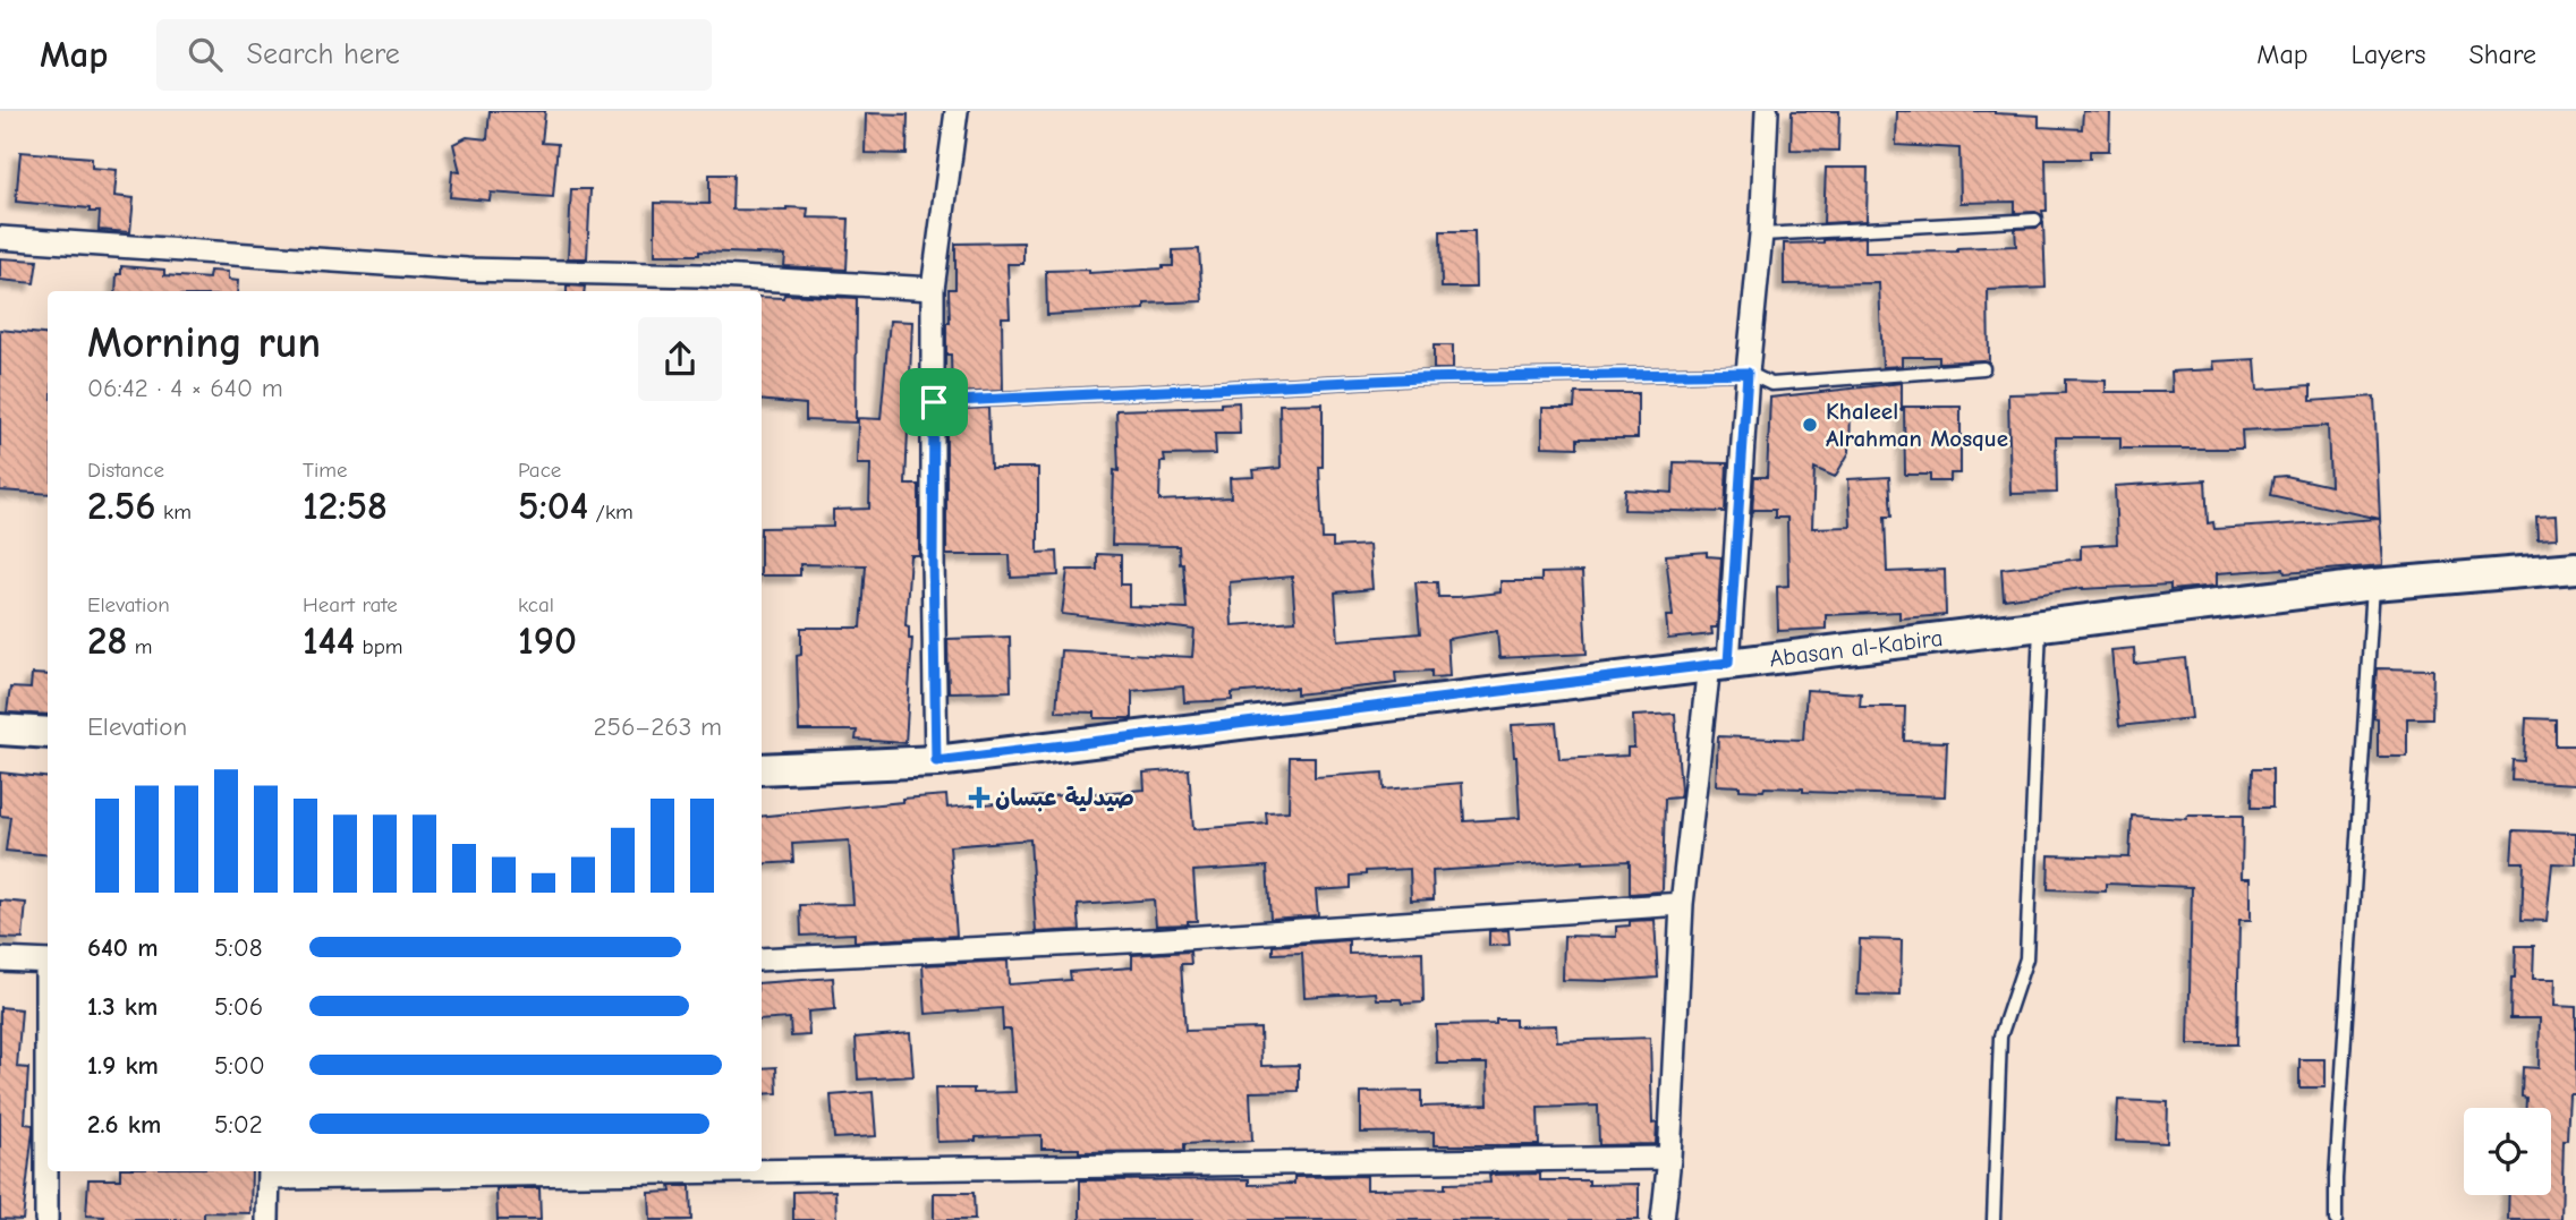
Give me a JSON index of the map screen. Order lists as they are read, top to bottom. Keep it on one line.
{"streets":{"main road":["Abasan al-Kabira"]},"places":{"other":["Khaleel Alrahman Mosque"],"health":["صيدلية عبسان"]},"page":{"header":"Map","search":"Search here","nav":["Map","Layers","Share"],"heading":["Morning run","06:42 · 4 × 640 m"],"stats":[["Distance","2.56 km"],["Time","12:58"],["Pace","5:04 /km"],["Elevation","28 m"],["Heart rate","144 bpm"],["kcal","190"]],"chart":["Elevation","256–263 m"],"list":[{"name":"640 m","note":"5:08"},{"name":"1.3 km","note":"5:06"},{"name":"1.9 km","note":"5:00"},{"name":"2.6 km","note":"5:02"}]}}
